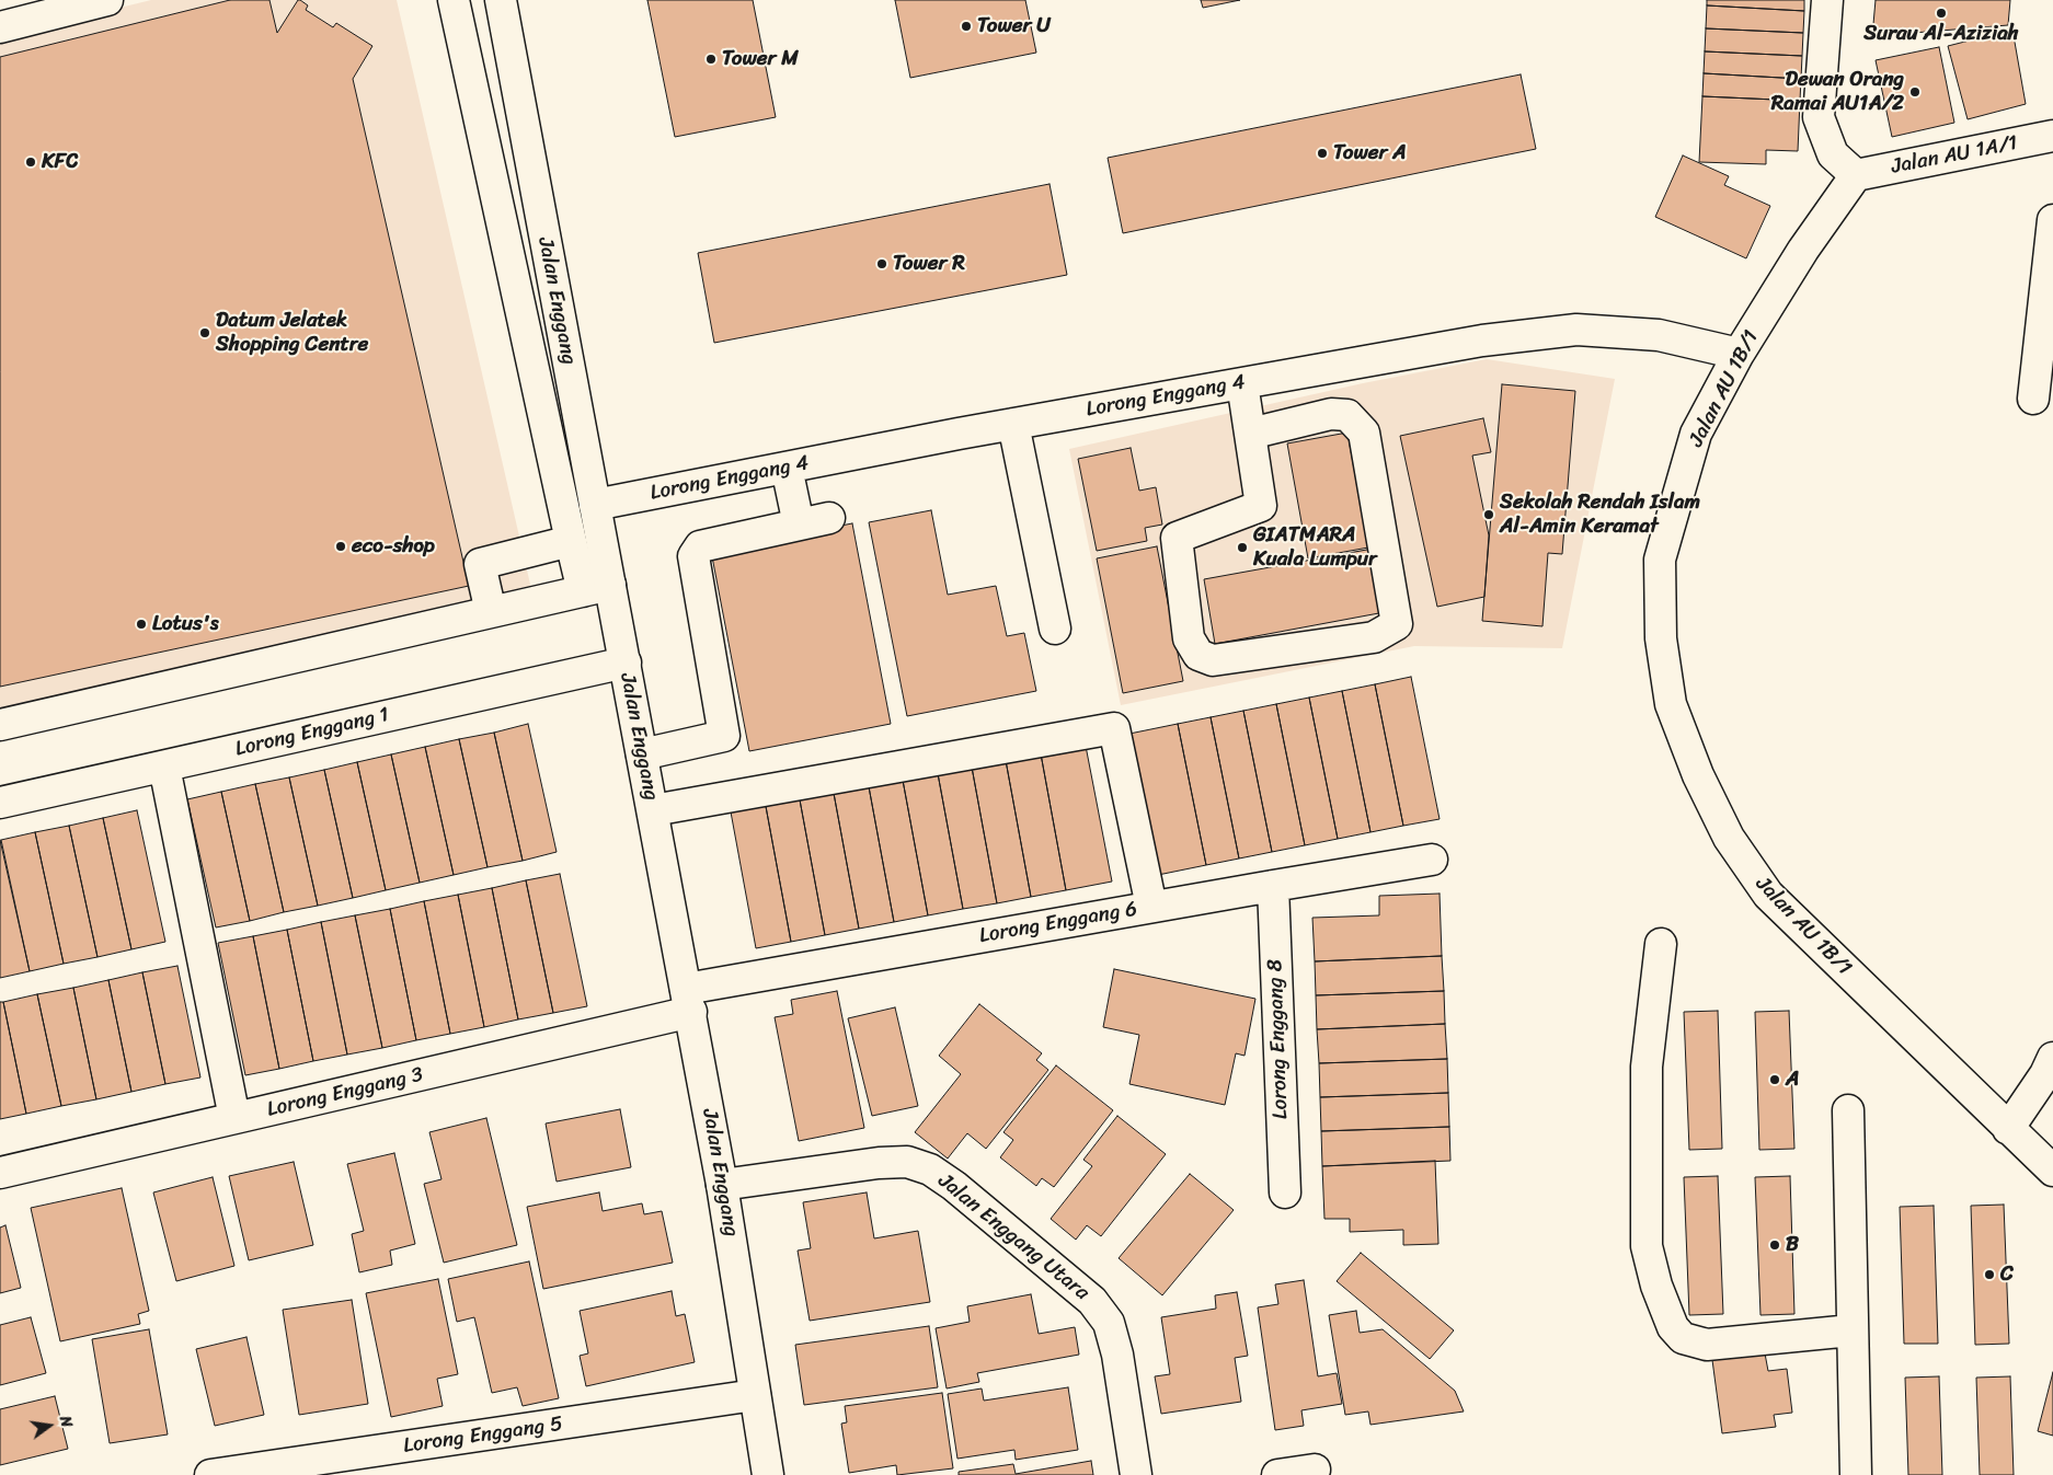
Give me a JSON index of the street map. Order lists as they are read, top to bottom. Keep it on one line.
{"streets":{"street":["Jalan AU 1A/1","Jalan Enggang","Jalan AU 1B/1","Lorong Enggang 4","Lorong Enggang 1","Lorong Enggang 6","Lorong Enggang 8","Lorong Enggang 3","Jalan Enggang Utara","Lorong Enggang 5"]},"crossings":[["Jalan AU 1A/1","Jalan AU 1B/1"],["Jalan Enggang","Lorong Enggang 4"],["Jalan Enggang","Lorong Enggang 1"],["Jalan Enggang","Lorong Enggang 6"],["Jalan Enggang","Lorong Enggang 3"],["Jalan Enggang","Jalan Enggang Utara"],["Jalan Enggang","Lorong Enggang 5"],["Jalan AU 1B/1","Lorong Enggang 4"],["Lorong Enggang 6","Lorong Enggang 8"],["Lorong Enggang 6","Lorong Enggang 3"]],"places":["Surau Al-Aziziah","Tower U","Tower M","Dewan Orang Ramai AU1A/2","Tower A","KFC","Tower R","Datum Jelatek Shopping Centre","Sekolah Rendah Islam Al-Amin Keramat","eco-shop","GIATMARA Kuala Lumpur","Lotus's","A","B","C"],"north":"right"}
